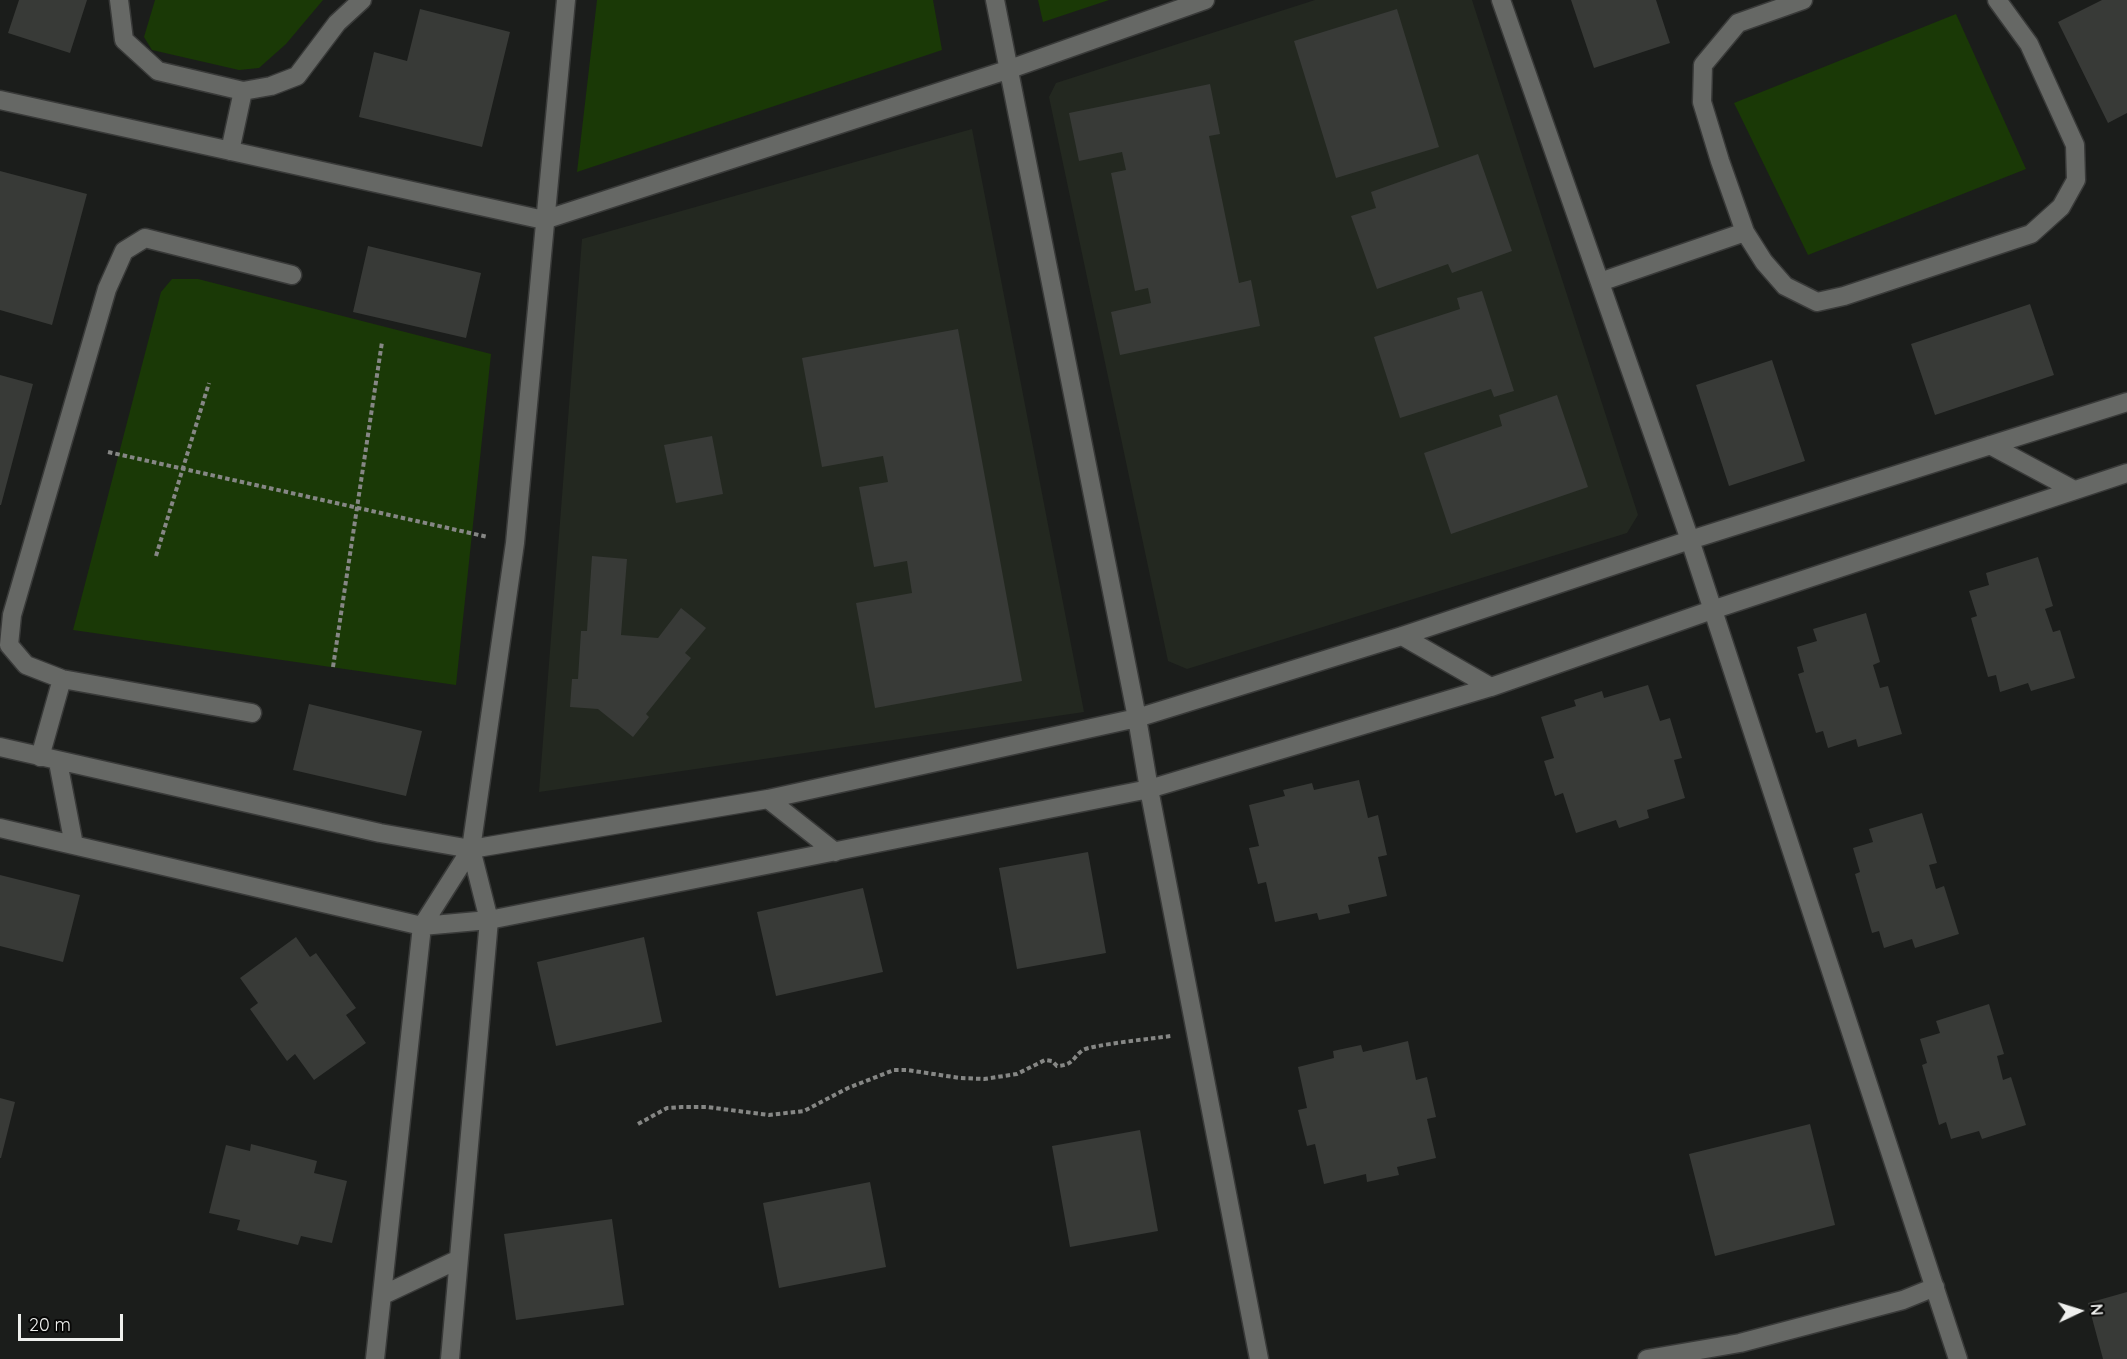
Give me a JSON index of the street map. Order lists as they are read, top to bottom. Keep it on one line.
{"scale_bar":"20 m","north":"right"}
